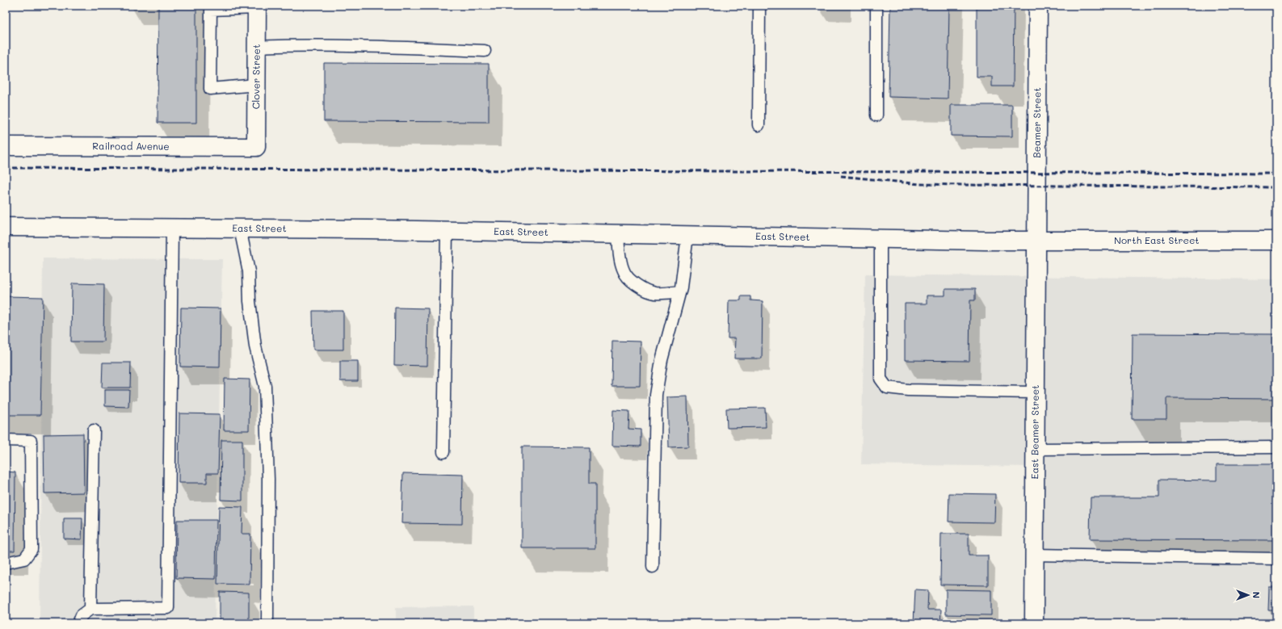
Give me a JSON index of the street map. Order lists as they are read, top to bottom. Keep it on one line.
{"streets":{"main road":["Clover Street","Beamer Street","Railroad Avenue","East Street","North East Street","East Beamer Street"]},"crossings":[["Clover Street","Railroad Avenue"],["Beamer Street","East Street"],["Beamer Street","North East Street"],["Beamer Street","East Beamer Street"],["East Street","North East Street"],["East Street","East Beamer Street"],["North East Street","East Beamer Street"]],"north":"right"}
